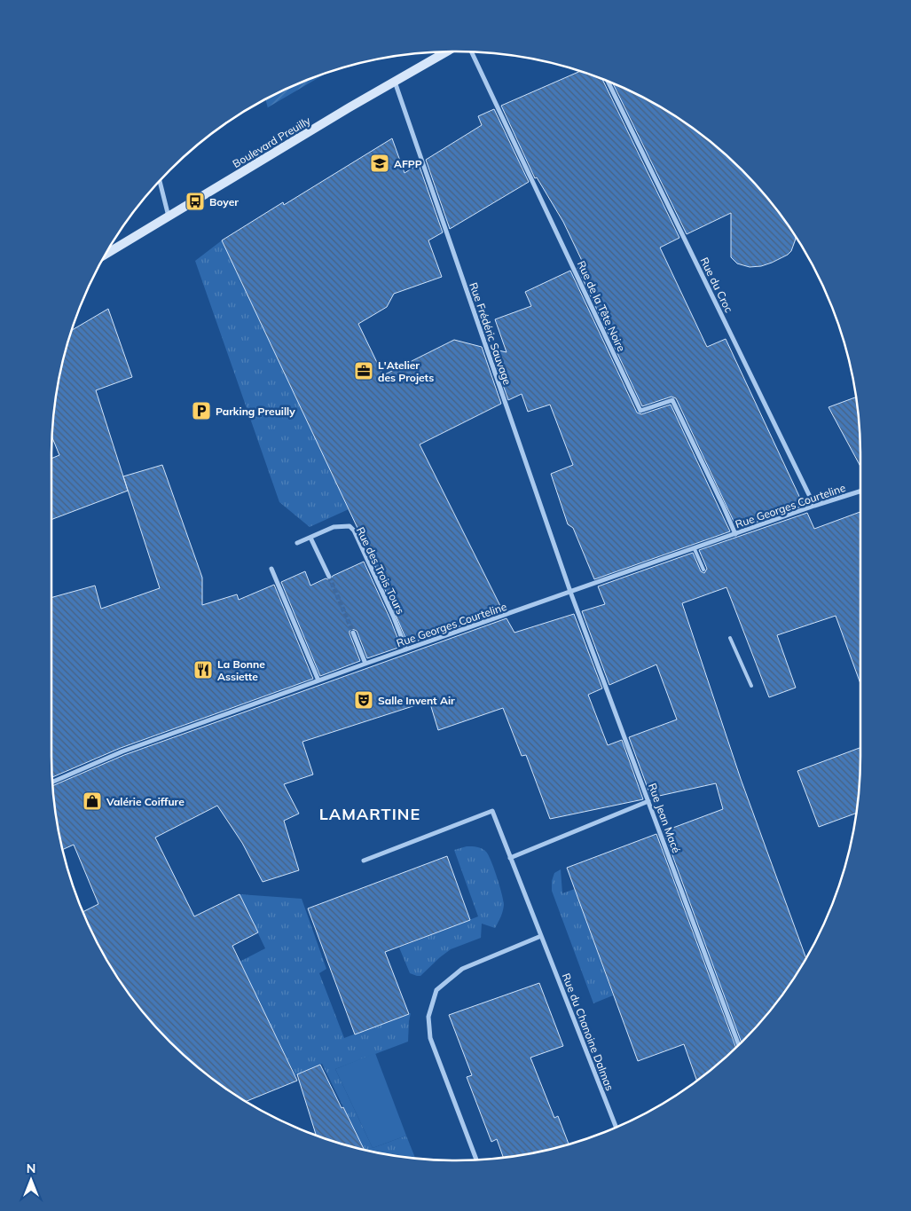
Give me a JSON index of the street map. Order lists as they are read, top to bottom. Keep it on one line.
{"streets":{"street":["Boulevard Preuilly","Rue du Croc","Rue de la Tête Noire","Rue Frédéric Sauvage","Rue Georges Courteline","Rue des Trois Tours","Rue Jean Macé","Rue du Chanoine Dalmas"]},"crossings":[["Boulevard Preuilly","Rue Frédéric Sauvage"],["Rue du Croc","Rue Georges Courteline"],["Rue de la Tête Noire","Rue Georges Courteline"],["Rue Frédéric Sauvage","Rue Georges Courteline"],["Rue Frédéric Sauvage","Rue Jean Macé"],["Rue Georges Courteline","Rue des Trois Tours"],["Rue Georges Courteline","Rue Jean Macé"]],"districts":["LAMARTINE"],"places":{"school or university":["AFPP"],"bus stop":["Boyer"],"office":["L'Atelier des Projets"],"parking":["Parking Preuilly"],"restaurant":["La Bonne Assiette"],"theatre":["Salle Invent Air"],"shop":["Valérie Coiffure"]},"north":"top"}
